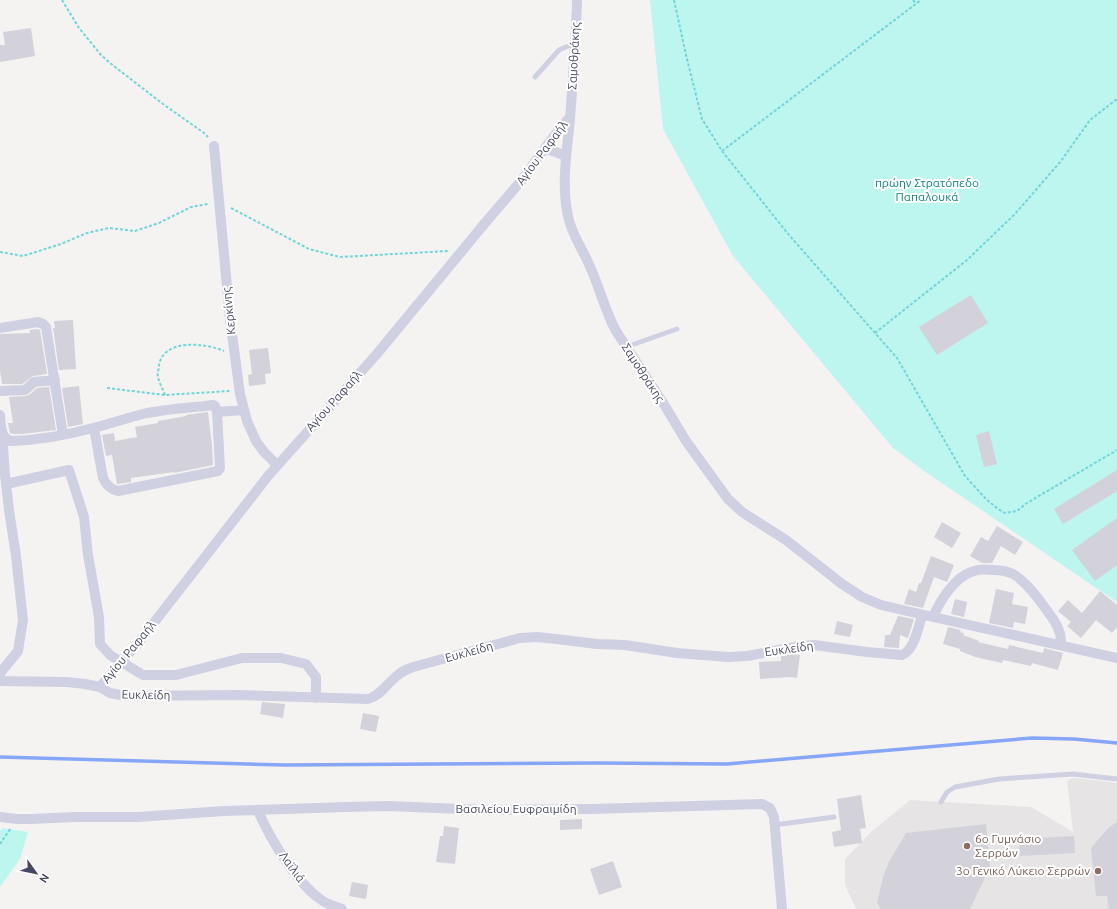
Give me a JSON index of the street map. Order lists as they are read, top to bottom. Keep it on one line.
{"streets":{"street":["Σαμοθράκης","Αγίου Ραφαήλ","Κερκίνης","Ευκλείδη","Βασιλείου Ευφραιμίδη","Λαϊλιά"]},"crossings":[["Σαμοθράκης","Αγίου Ραφαήλ"],["Σαμοθράκης","Ευκλείδη"],["Αγίου Ραφαήλ","Κερκίνης"],["Αγίου Ραφαήλ","Ευκλείδη"],["Βασιλείου Ευφραιμίδη","Λαϊλιά"]],"parks":["πρώην Στρατόπεδο Παπαλουκά"],"places":["6ο Γυμνάσιο Σερρών","3ο Γενικό Λύκειο Σερρών"],"north":"bottom right"}
